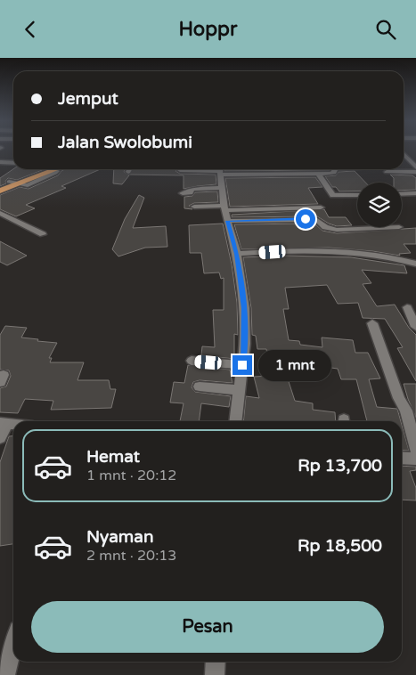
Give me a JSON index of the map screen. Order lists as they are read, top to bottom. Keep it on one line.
{"page":{"header":"Hoppr","banner":["Jemput","Jalan Swolobumi"],"bubble":"1 mnt","list":[{"name":"Hemat","note":"1 mnt · 20:12","value":"Rp 13,700"},{"name":"Nyaman","note":"2 mnt · 20:13","value":"Rp 18,500"}],"buttons":"Pesan"}}
